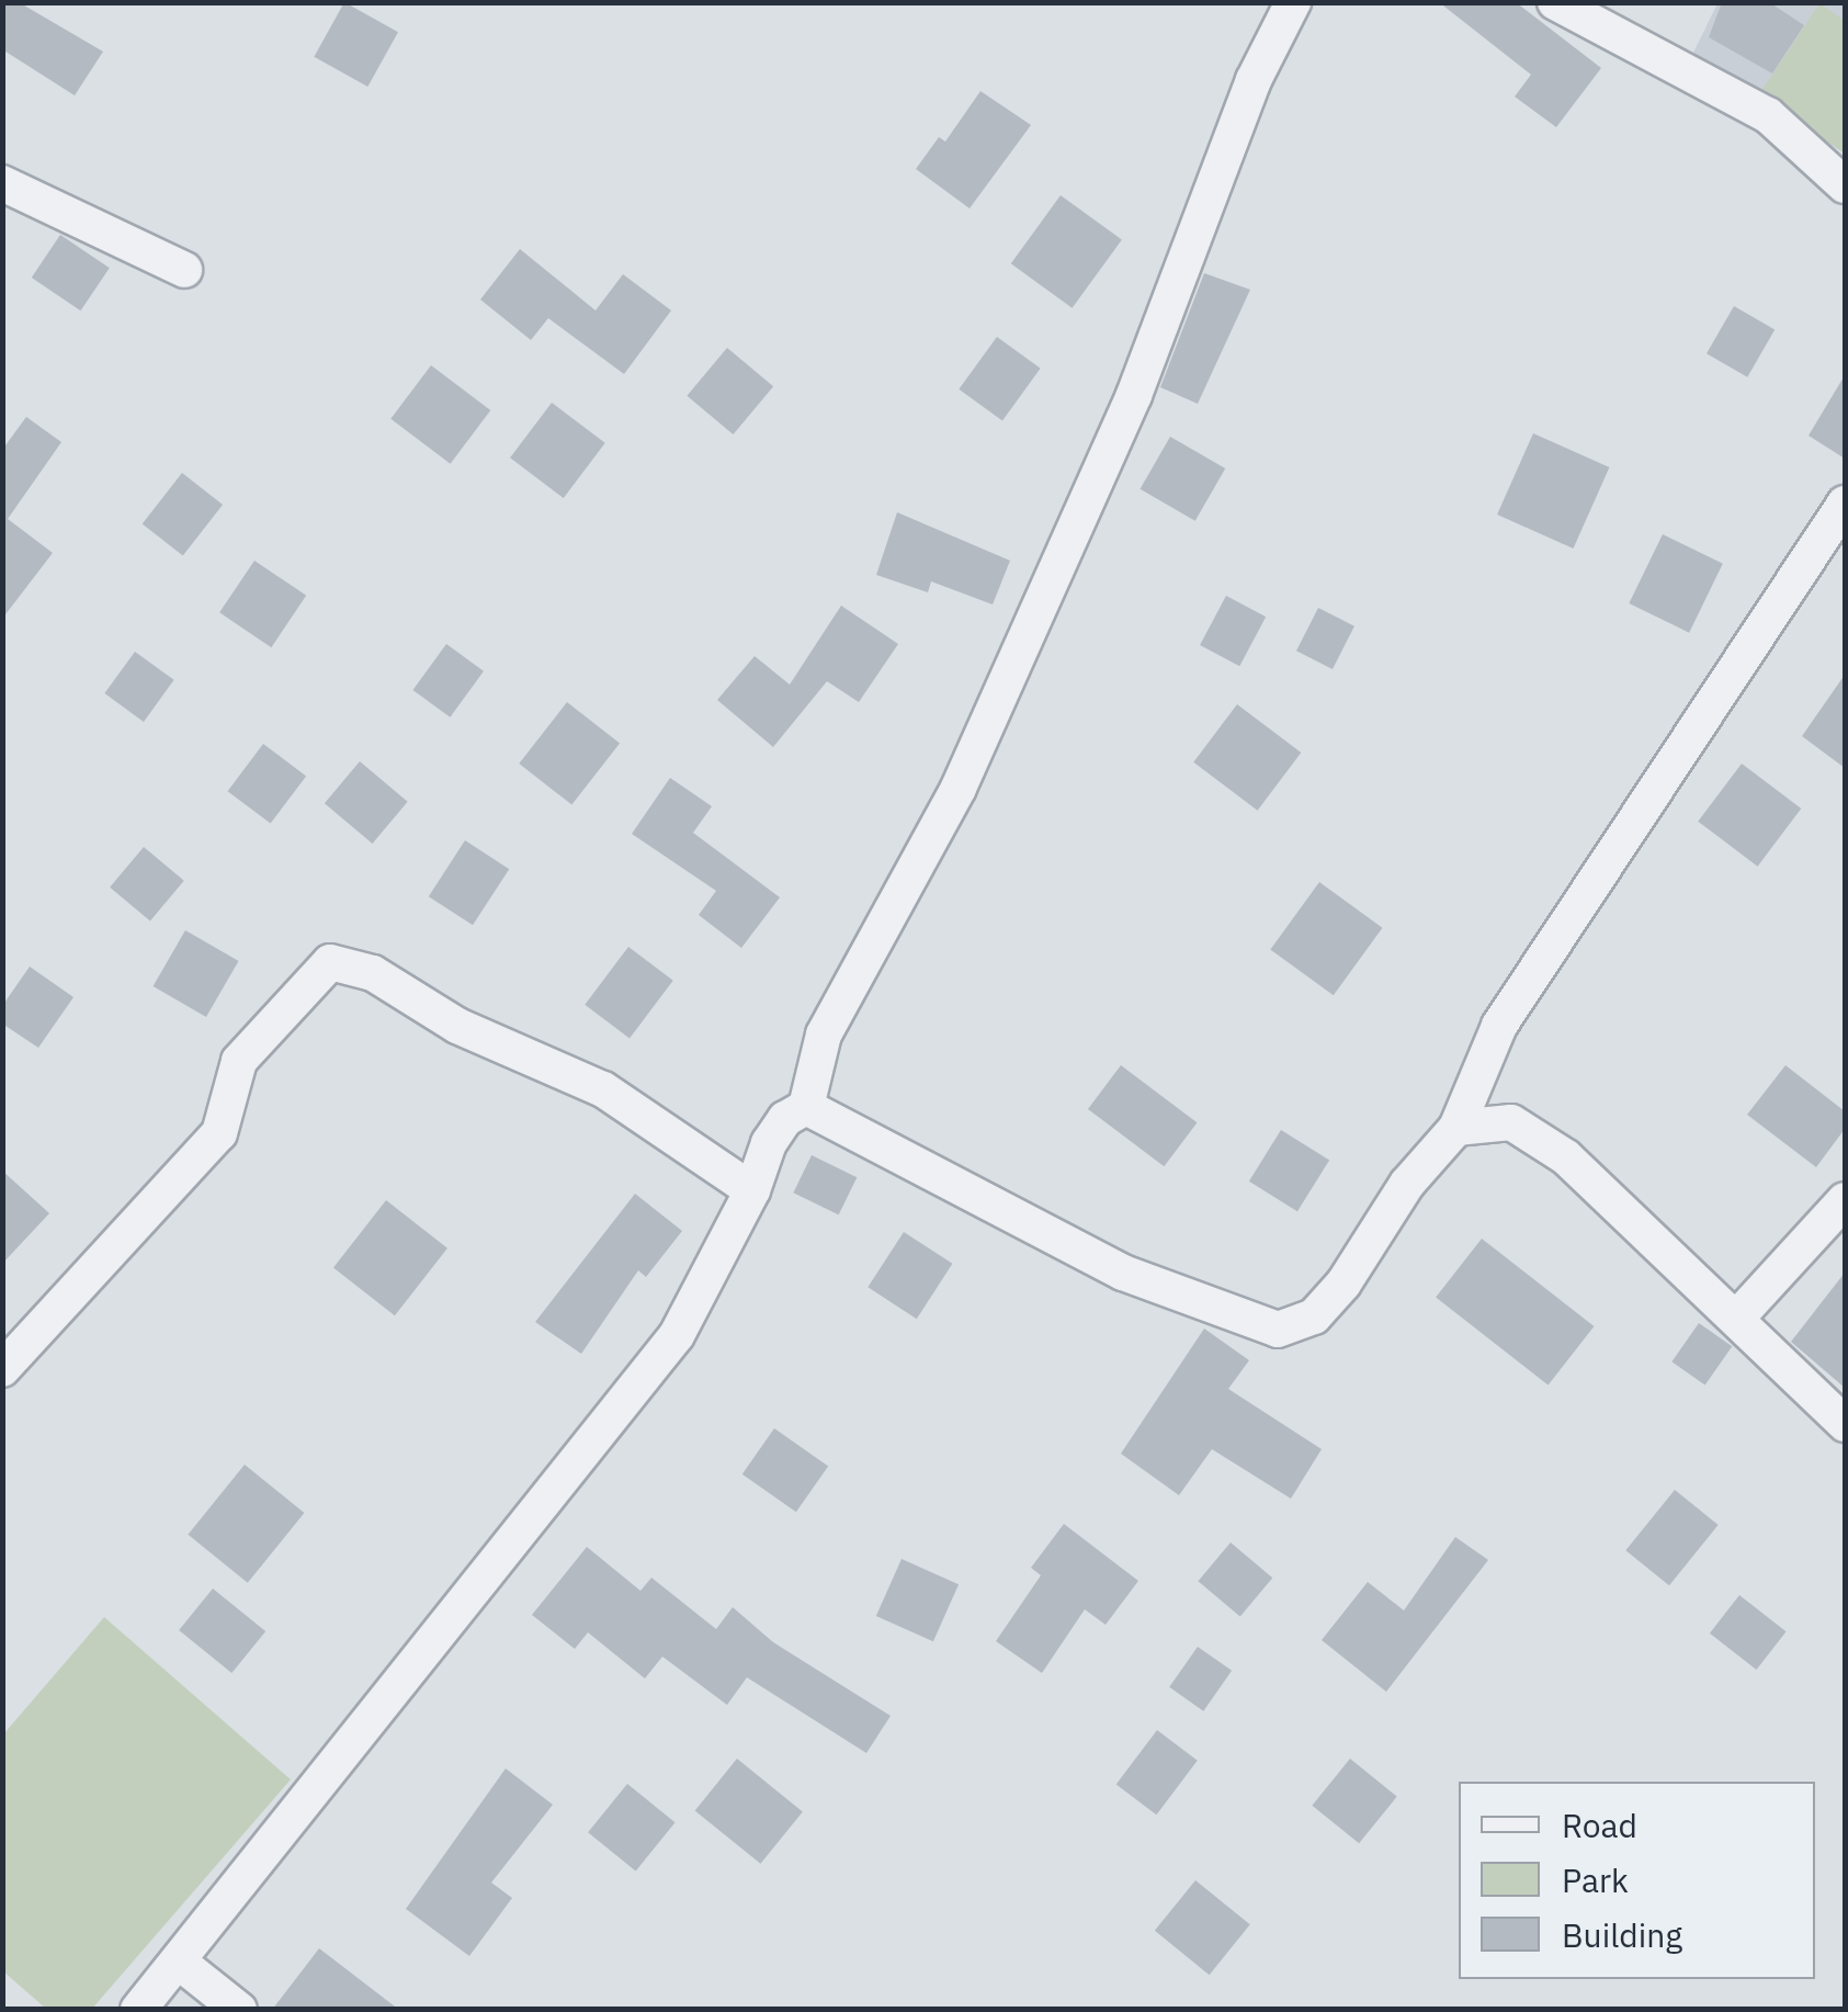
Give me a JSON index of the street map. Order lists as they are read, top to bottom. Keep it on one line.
{"legend":["Road","Park","Building"]}
